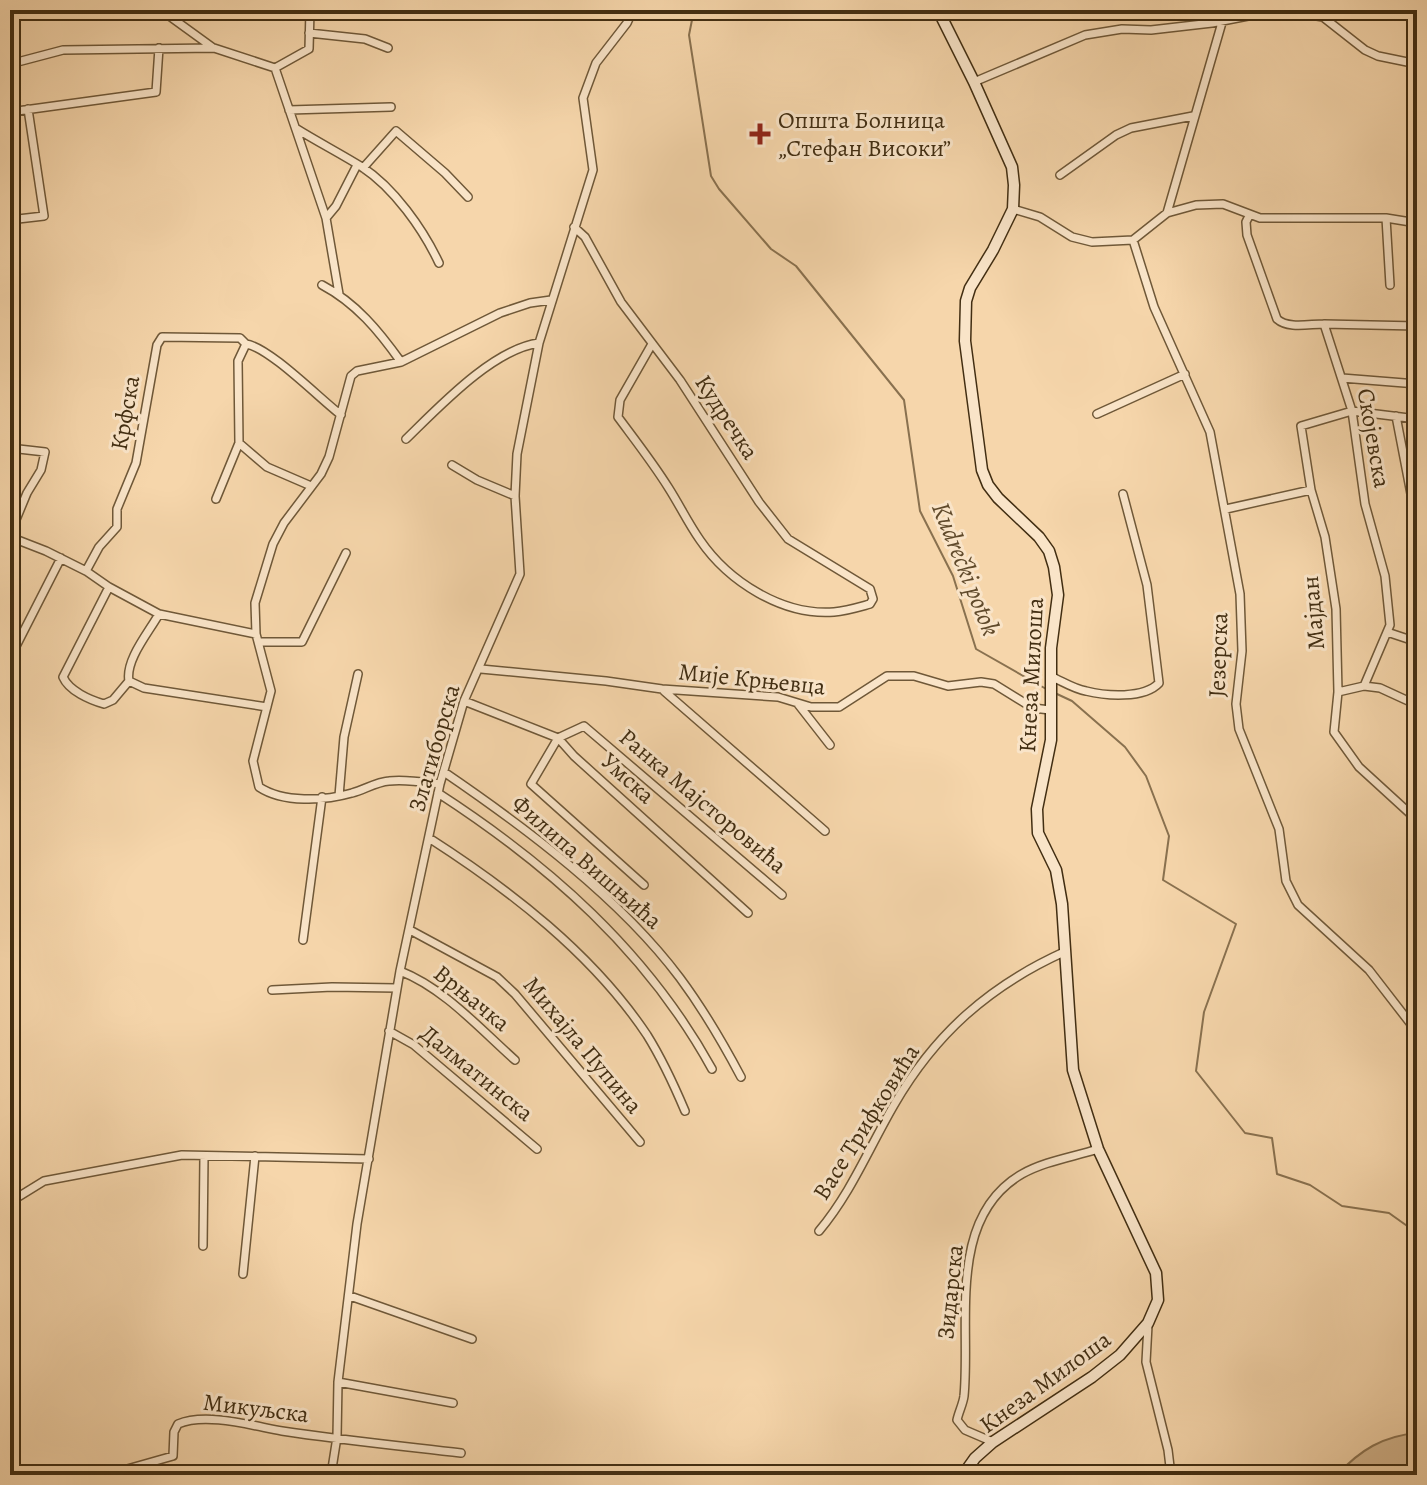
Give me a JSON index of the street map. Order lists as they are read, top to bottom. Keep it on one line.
{"streets":{"street":["Крфска","Кудречка","Скојевска","Мајдан","Језерска","Кнеза Милоша","Мије Крњевца","Златиборска","Умска","Ранка Мајсторовића","Филипа Вишњића","Врњачка","Михајла Пупина","Далматинска","Васе Трифковића","Зидарска","Микуљска"]},"crossings":[["Кудречка","Златиборска"],["Скојевска","Мајдан"],["Кнеза Милоша","Мије Крњевца"],["Кнеза Милоша","Васе Трифковића"],["Кнеза Милоша","Зидарска"],["Мије Крњевца","Златиборска"],["Златиборска","Умска"],["Златиборска","Филипа Вишњића"],["Златиборска","Врњачка"],["Златиборска","Михајла Пупина"],["Златиборска","Далматинска"],["Златиборска","Микуљска"],["Умска","Ранка Мајсторовића"]],"water":["Kudrečki potok"],"places":{"health":["Општа Болница „Стефан Високи”"]}}
